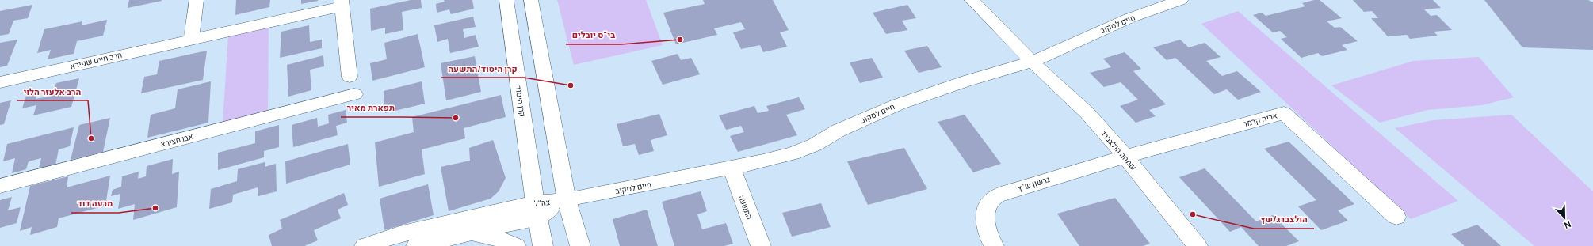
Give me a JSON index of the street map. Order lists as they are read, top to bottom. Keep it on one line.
{"streets":{"street":["חיים לסקוב","הרב חיים שפירא","קרן היסוד","אריה קרמר","אבו חצירא","שמחה הולצברג","גרשון ש\"ץ","צה\"ל","התשעה"]},"crossings":[["חיים לסקוב","שמחה הולצברג"],["חיים לסקוב","צה\"ל"],["חיים לסקוב","התשעה"],["קרן היסוד","צה\"ל"],["אריה קרמר","שמחה הולצברג"],["אריה קרמר","גרשון ש\"ץ"],["שמחה הולצברג","גרשון ש\"ץ"]],"places":["בי\"ס יובלים","קרן היסוד/התשעה","תפארת מאיר","הרב אלעזר הלוי","מרעה דוד","הולצברג/שץ"],"north":"bottom right"}
